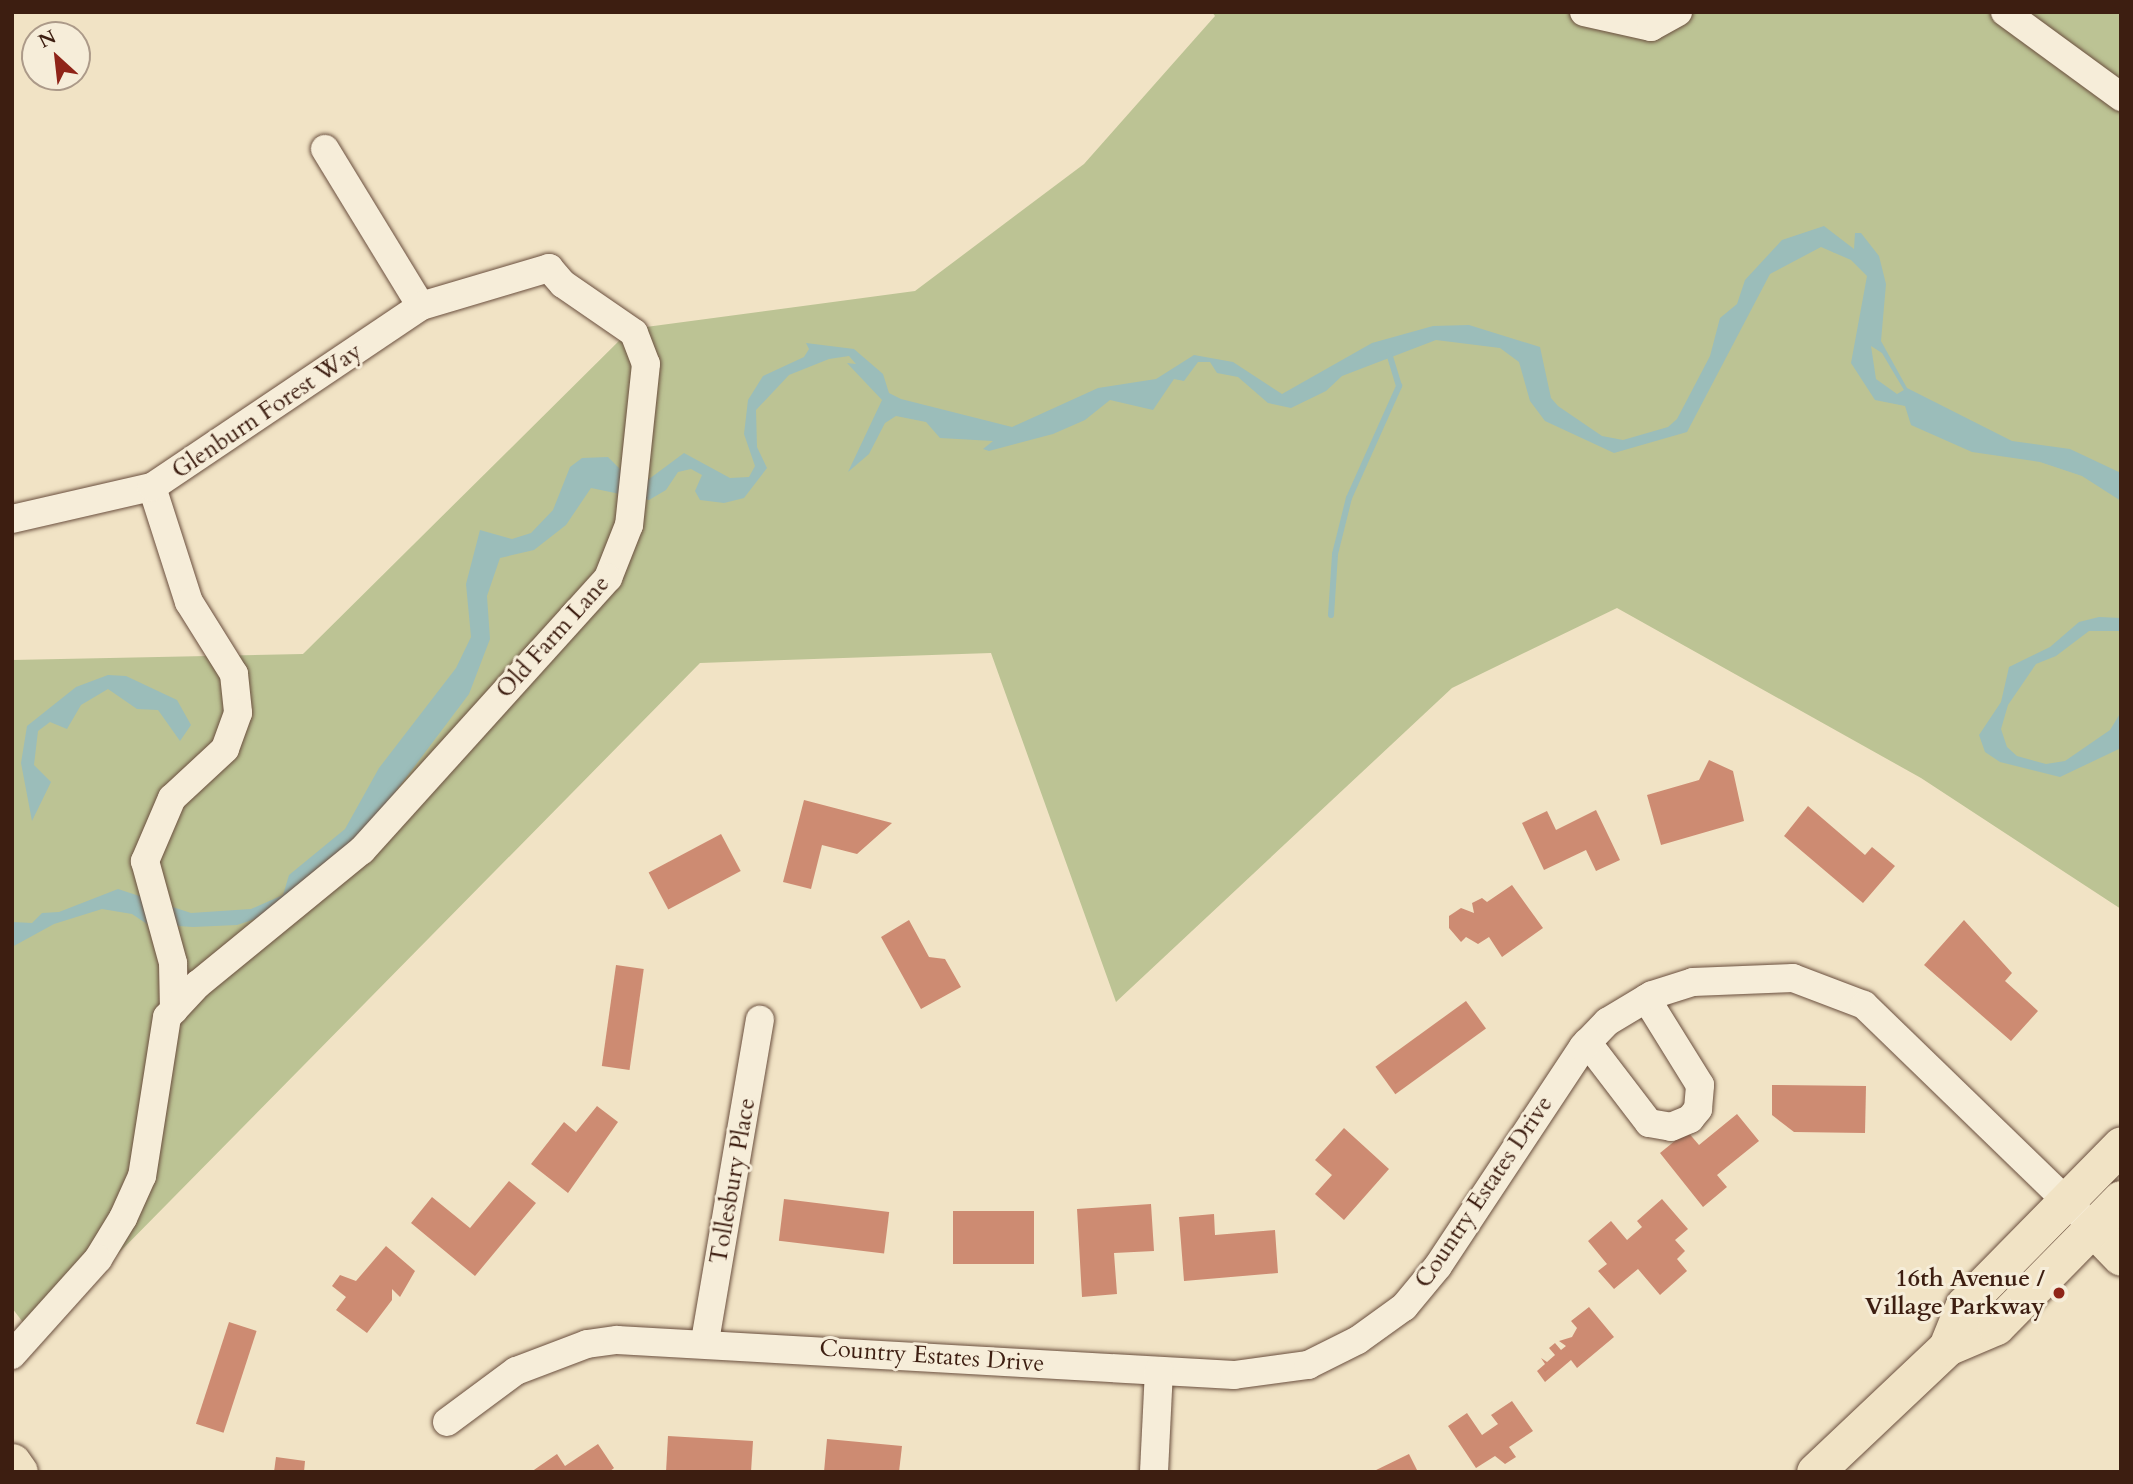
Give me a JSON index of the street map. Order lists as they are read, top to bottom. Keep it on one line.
{"streets":{"street":["Glenburn Forest Way","Old Farm Lane","Tollesbury Place","Country Estates Drive"]},"crossings":[["Glenburn Forest Way","Old Farm Lane"],["Tollesbury Place","Country Estates Drive"]],"places":["16th Avenue / Village Parkway"],"north":"top left"}
